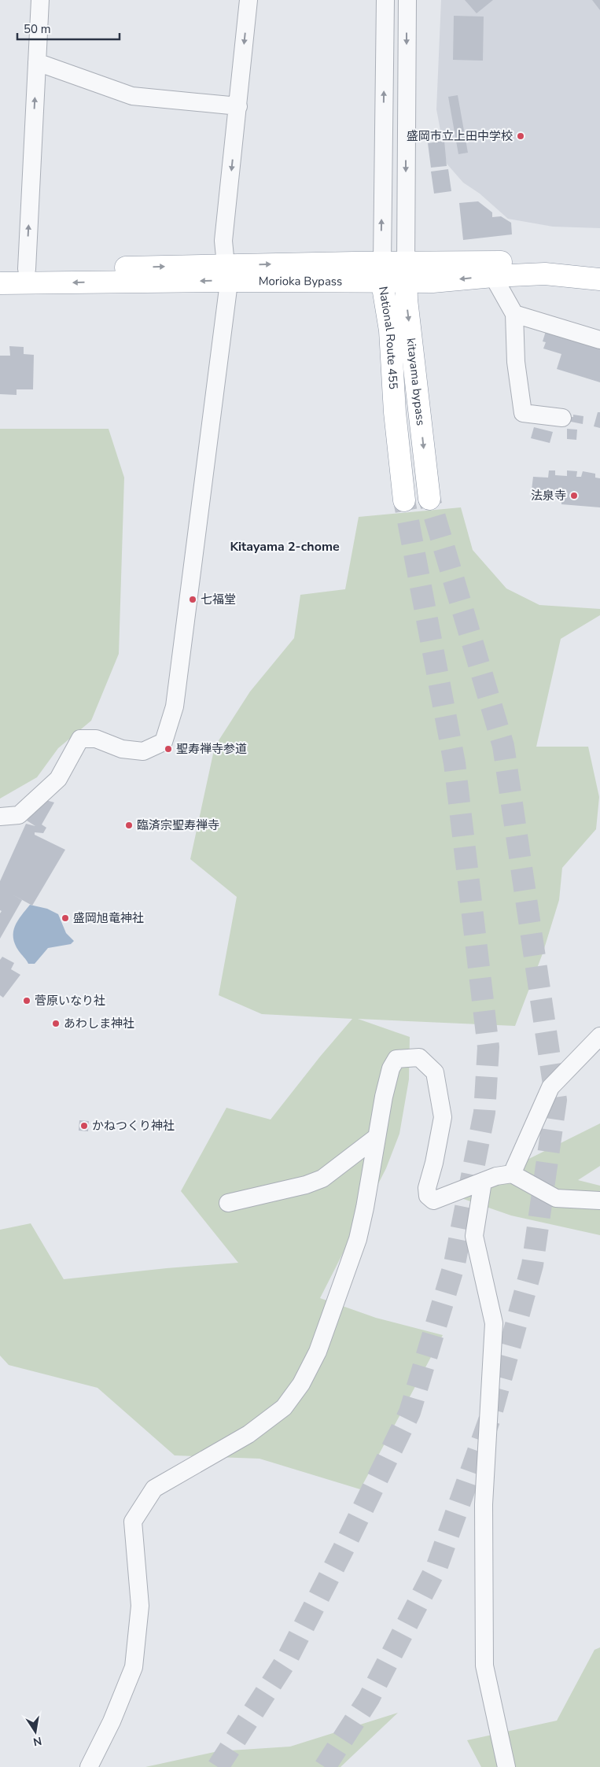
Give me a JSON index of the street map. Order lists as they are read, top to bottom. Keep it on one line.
{"streets":{"highway":["Morioka Bypass","kitayama bypass"]},"crossings":[["Morioka Bypass","kitayama bypass"]],"districts":["Kitayama 2-chome"],"places":["盛岡市立上田中学校","法泉寺","七福堂","聖寿禅寺参道","臨済宗聖寿禅寺","盛岡旭竜神社","菅原いなり社","あわしま神社","かねつくり神社"],"scale_bar":"50 m","north":"bottom"}
